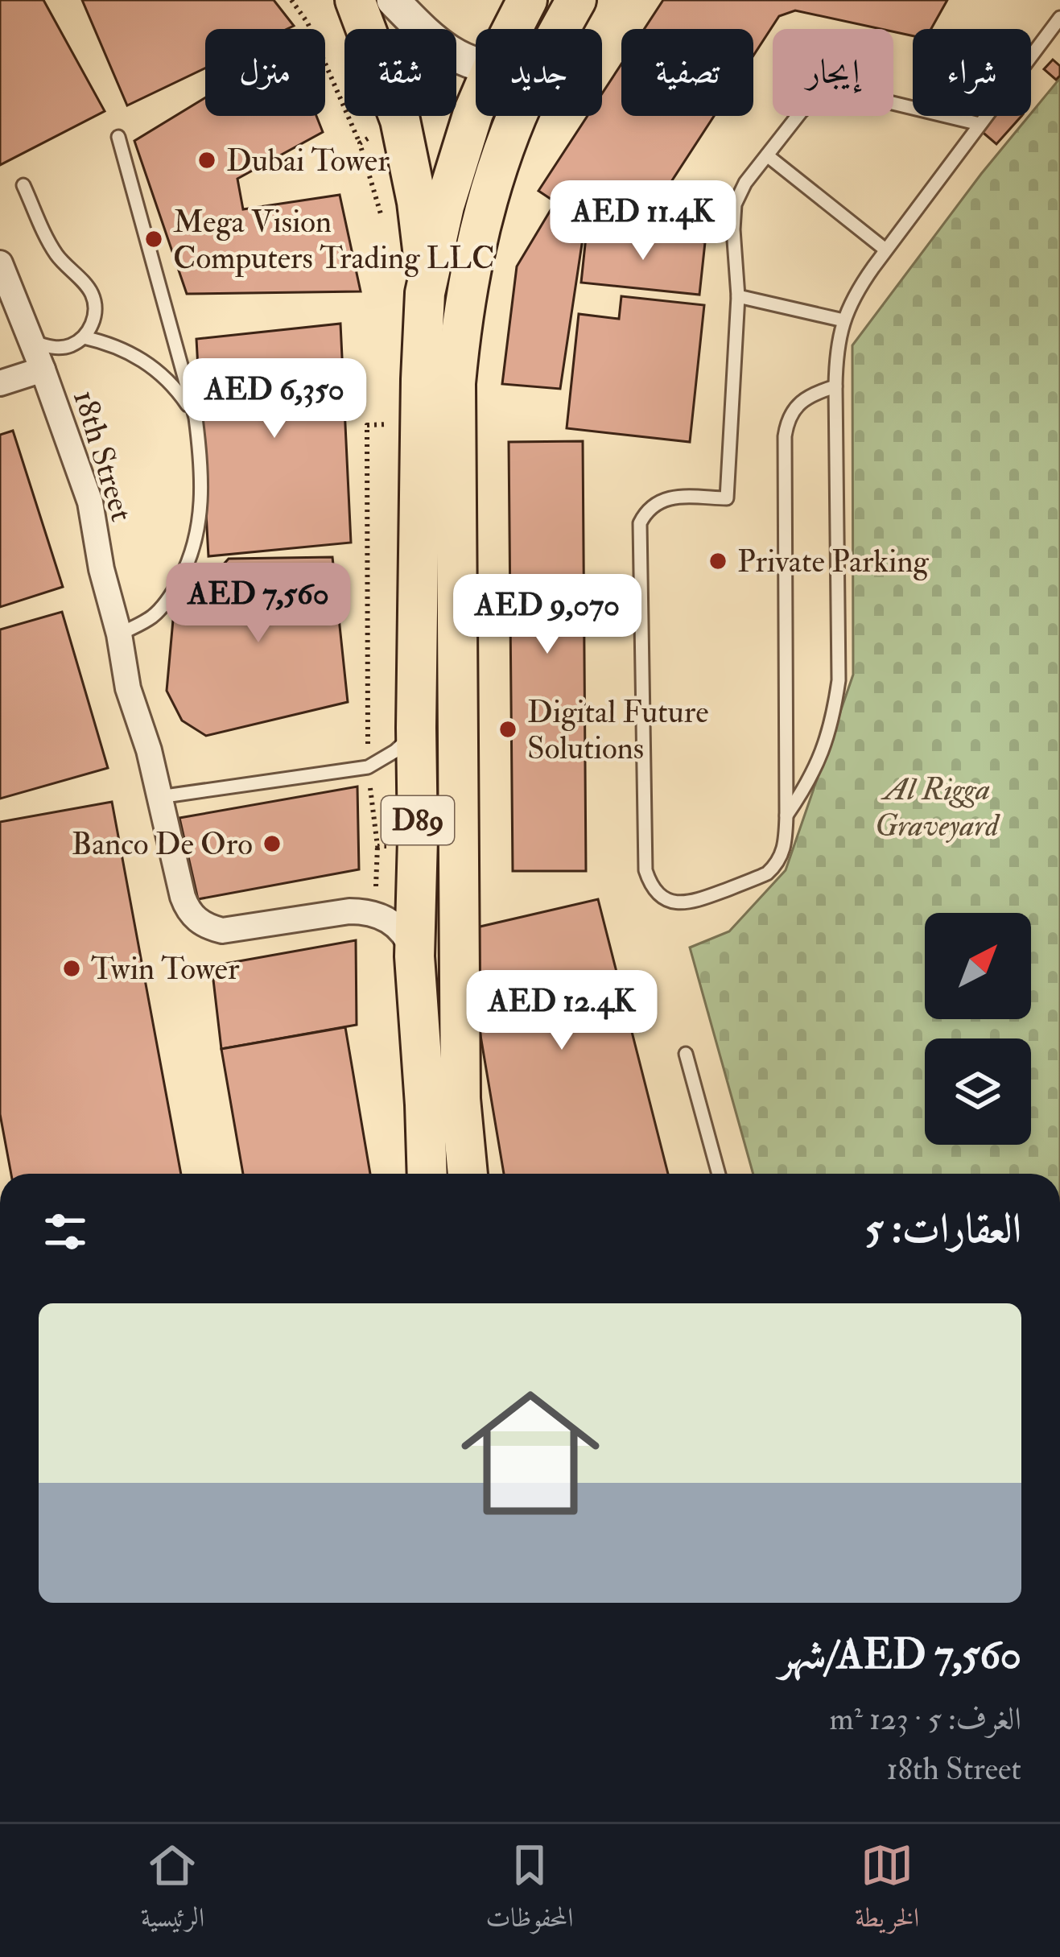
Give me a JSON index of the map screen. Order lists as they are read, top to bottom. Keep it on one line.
{"streets":{"main road":["D89"],"street":["18th Street"]},"parks":["Al Rigga Graveyard"],"places":["Dubai Tower","Mega Vision Computers Trading LLC","Private Parking","Digital Future Solutions","Banco De Oro","Twin Tower"],"north":"top right","page":{"chip":["شراء","إيجار","تصفية","جديد","شقة","منزل"],"price":["AED 11.4K","AED 6,350","AED 7,560","AED 9,070","AED 12.4K"],"heading":"العقارات: 5","list":[{"name":"AED 7,560/شهر","note":"الغرف: 5 · 123 m² · 18th Street"}],"tabs":["الخريطة","المحفوظات","الرئيسية"]}}
